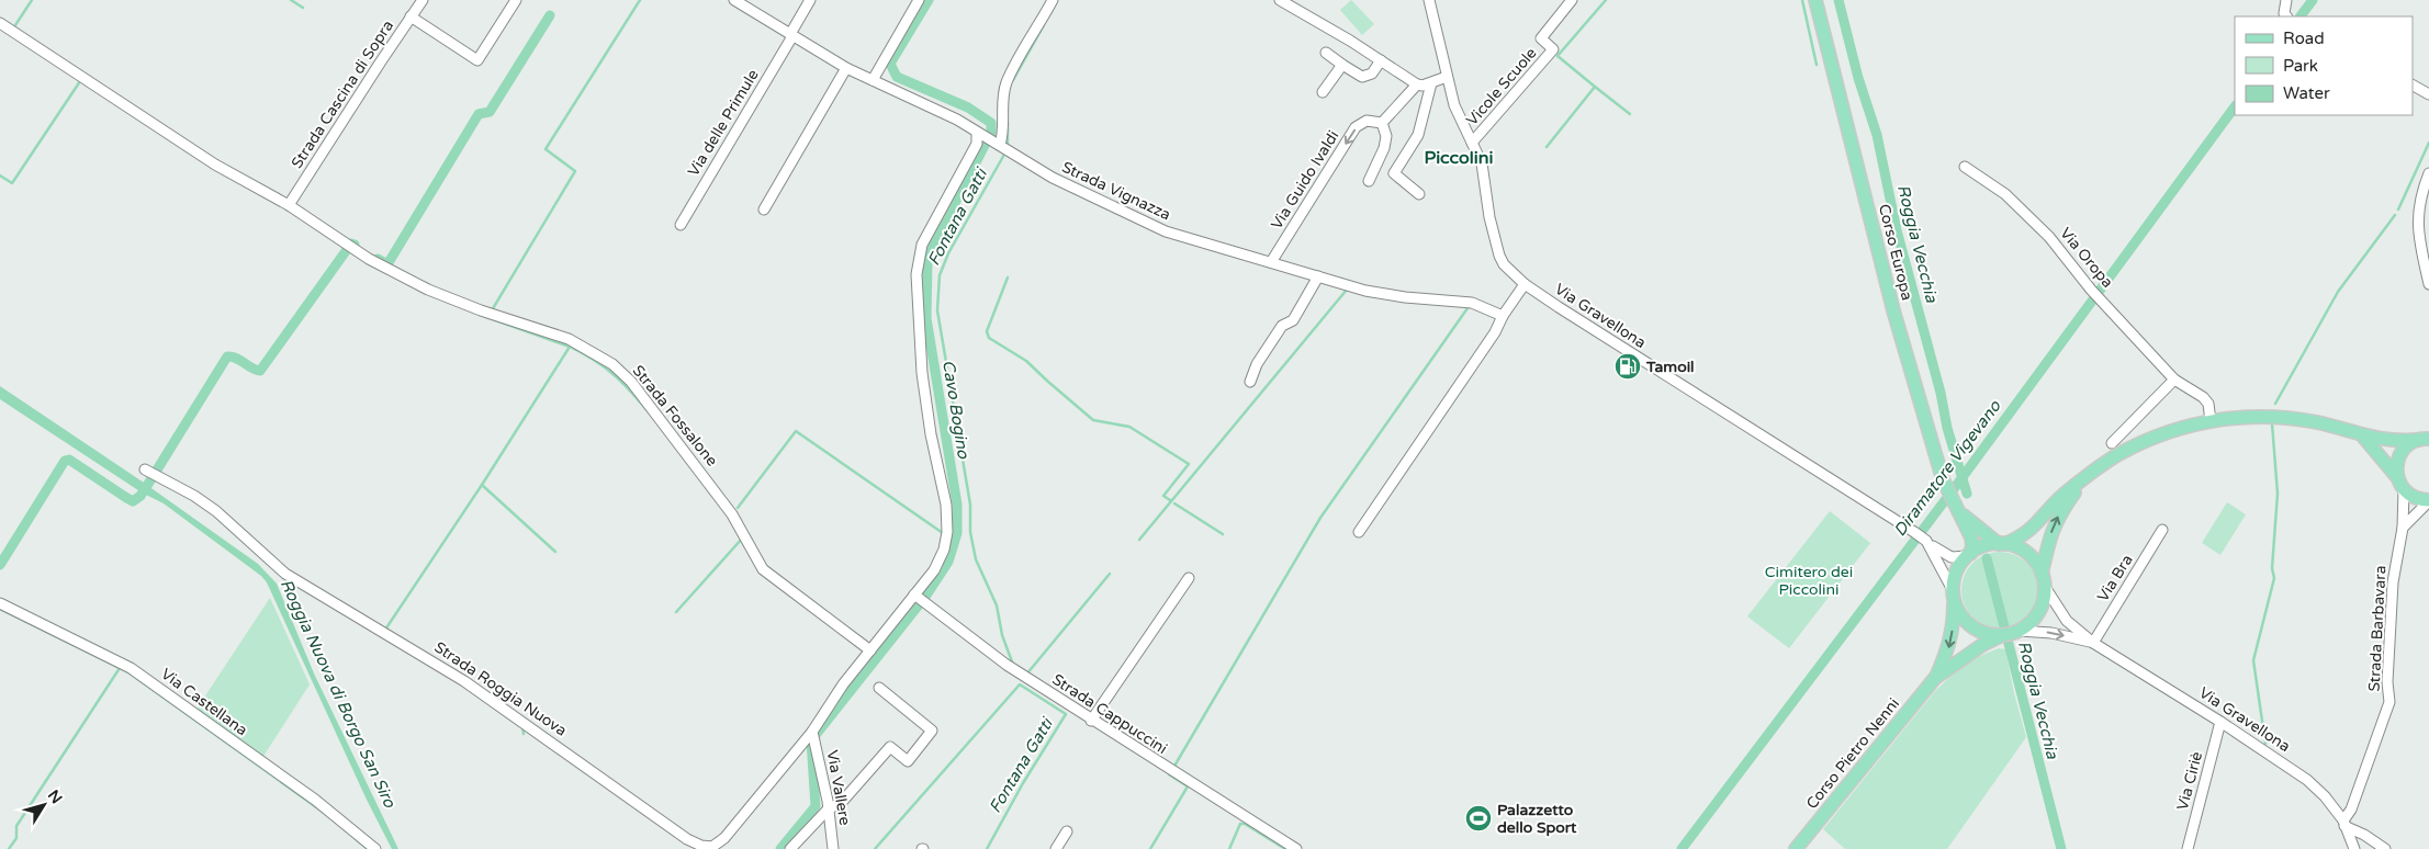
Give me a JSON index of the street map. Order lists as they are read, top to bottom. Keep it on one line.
{"streets":{"main road":["Corso Europa","Corso Pietro Nenni"],"street":["Vicole Scuole","Strada Cascina di Sopra","Via delle Primule","Via Guido Ivaldi","Strada Vignazza","Via Oropa","Via Gravellona","Strada Fossalone","Via Bra","Strada Barbavara","Strada Roggia Nuova","Via Castellana","Strada Cappuccini","Via Ciriè","Via Vallere"]},"crossings":[["Vicole Scuole","Via Gravellona"],["Strada Cascina di Sopra","Strada Fossalone"],["Via delle Primule","Strada Vignazza"],["Via Guido Ivaldi","Strada Vignazza"],["Corso Europa","Via Gravellona"],["Corso Europa","Corso Pietro Nenni"],["Via Gravellona","Via Bra"],["Via Gravellona","Strada Barbavara"],["Via Gravellona","Corso Pietro Nenni"],["Via Gravellona","Via Ciriè"],["Strada Roggia Nuova","Via Vallere"]],"one_way":["Via Guido Ivaldi"],"districts":["Piccolini"],"water":["Fontana Gatti","Roggia Vecchia","Cavo Bogino","Diramatore Vigevano","Roggia Nuova di Borgo San Siro"],"parks":["Cimitero dei Piccolini"],"places":{"fuel station":["Tamoil"],"sports":["Palazzetto dello Sport"]},"legend":["Road","Park","Water"],"north":"top right"}
